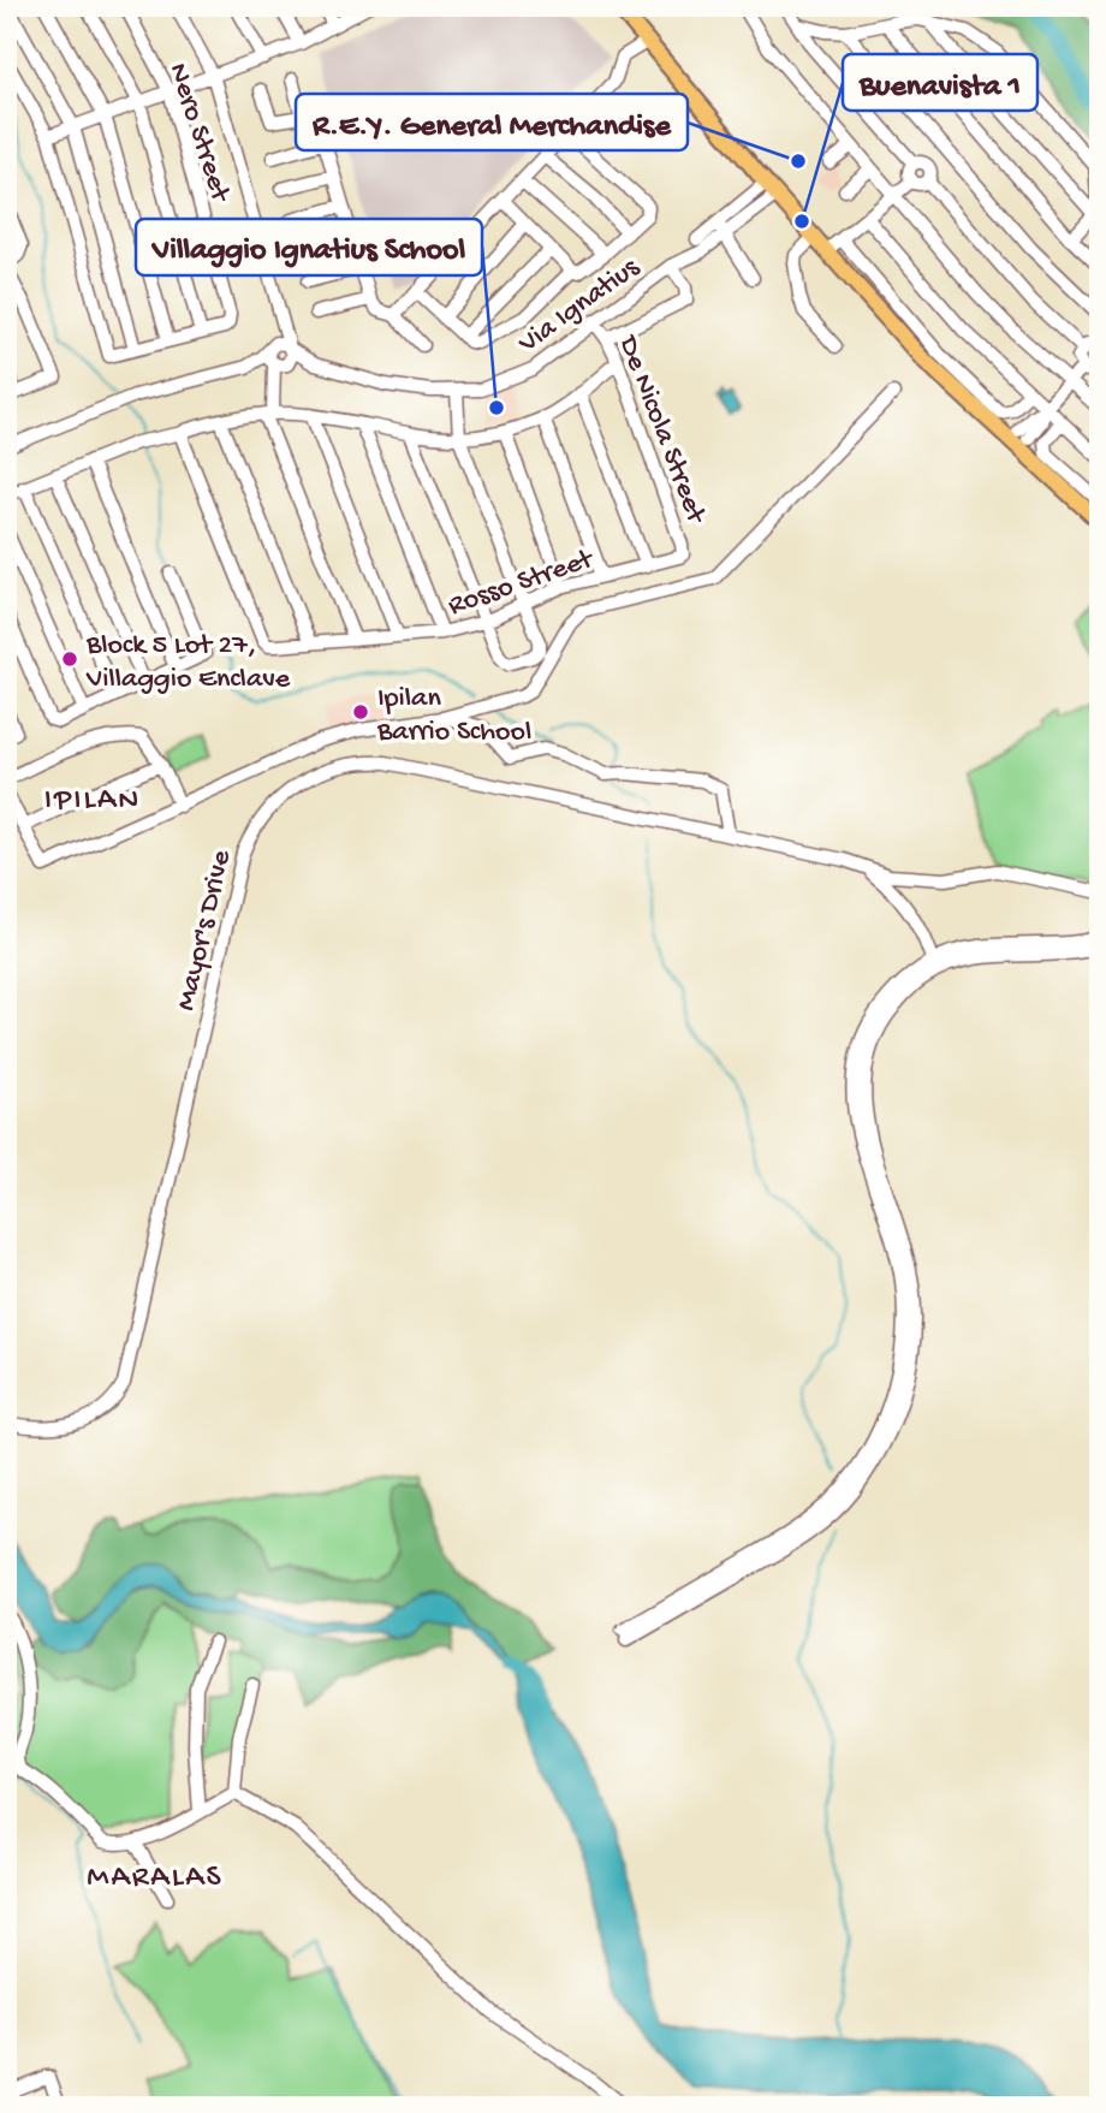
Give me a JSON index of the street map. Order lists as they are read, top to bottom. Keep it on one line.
{"streets":{"street":["Nero Street","Via Ignatius","De Nicola Street","Rosso Street","Mayor's Drive"]},"crossings":[["Via Ignatius","De Nicola Street"],["De Nicola Street","Rosso Street"]],"districts":["IPILAN","MARALAS"],"places":["R.E.Y. General Merchandise","Buenavista 1","Villaggio Ignatius School","Block 5 Lot 27, Villaggio Enclave","Ipilan Barrio School"]}
